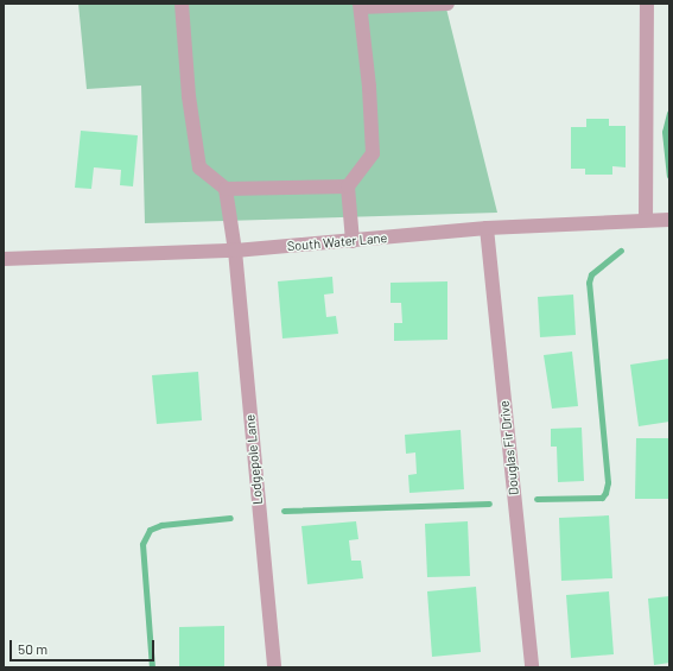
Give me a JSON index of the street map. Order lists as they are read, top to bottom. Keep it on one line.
{"streets":{"street":["South Water Lane","Douglas Fir Drive","Lodgepole Lane"]},"crossings":[["South Water Lane","Douglas Fir Drive"],["South Water Lane","Lodgepole Lane"]],"scale_bar":"50 m"}
